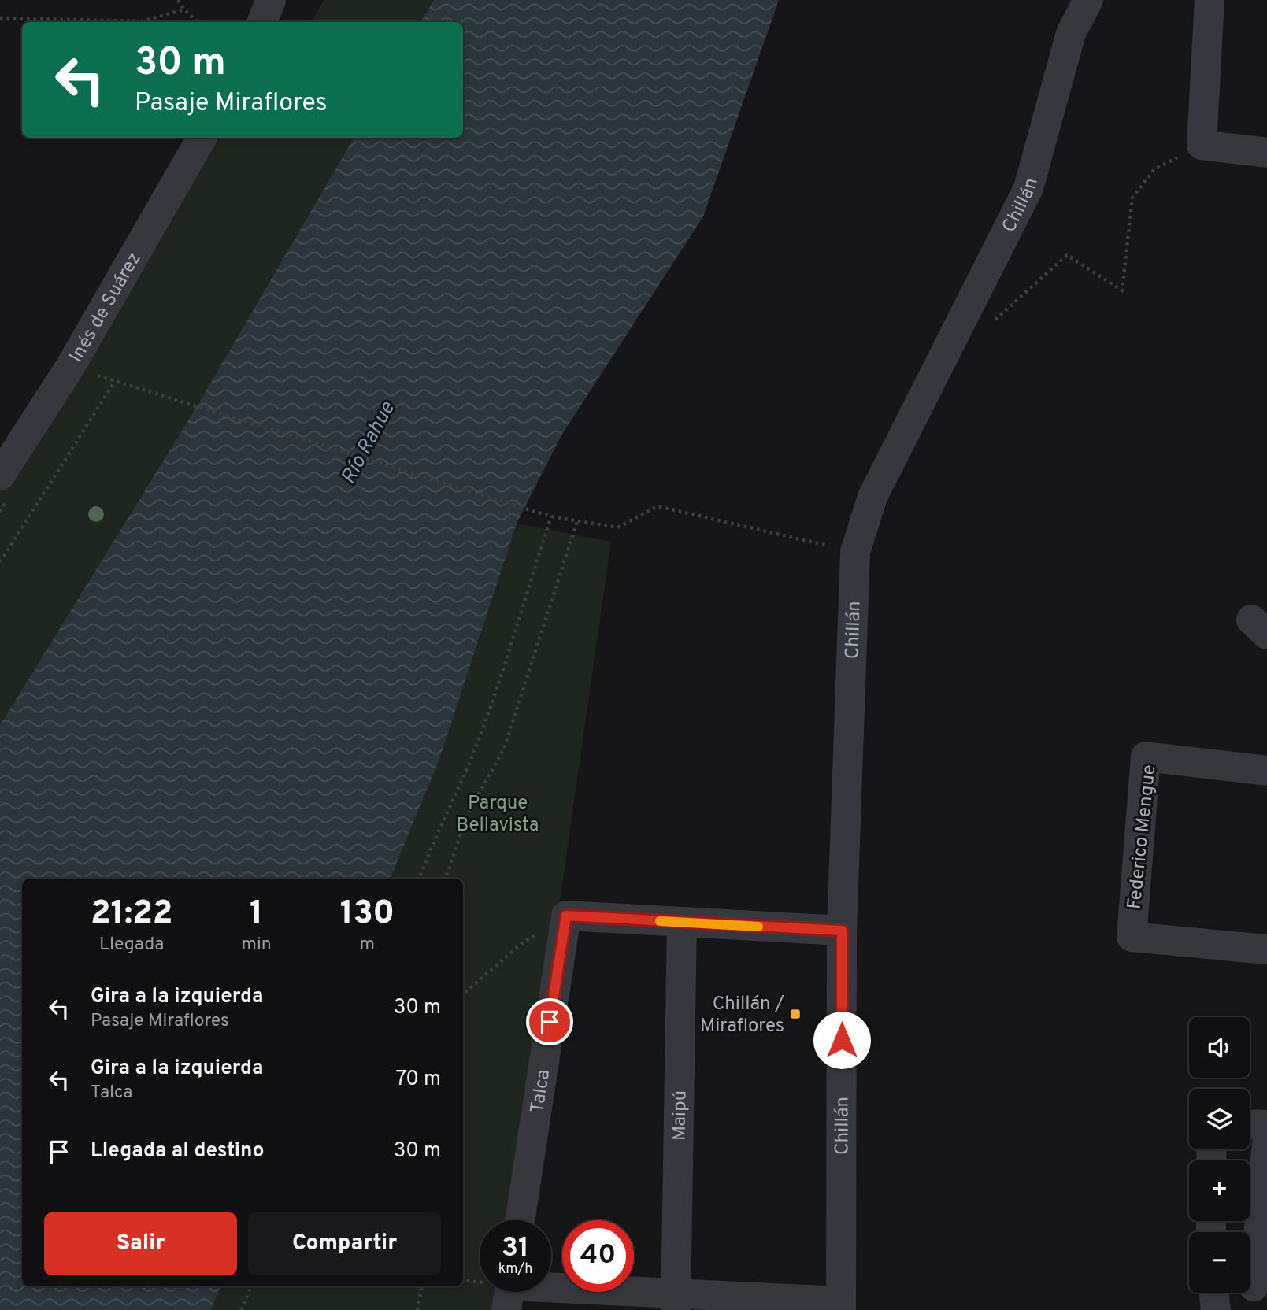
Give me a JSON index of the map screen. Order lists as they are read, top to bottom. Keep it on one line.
{"streets":{"street":["Chillán","Inés de Suárez","Federico Mengue","Talca","Maipú"]},"water":["Río Rahue"],"parks":["Parque Bellavista"],"places":{"transit":["Chillán / Miraflores"]},"page":{"turn":["30 m","Pasaje Miraflores"],"eta":["21:22","Llegada","1","min","130","m"],"list":[{"name":"Gira a la izquierda","note":"Pasaje Miraflores","value":"30 m"},{"name":"Gira a la izquierda","note":"Talca","value":"70 m"},{"name":"Llegada al destino","value":"30 m"}],"map_buttons":["+","−"],"buttons":["Salir","Compartir"],"speed":"31 km/h","limit":"40"}}
